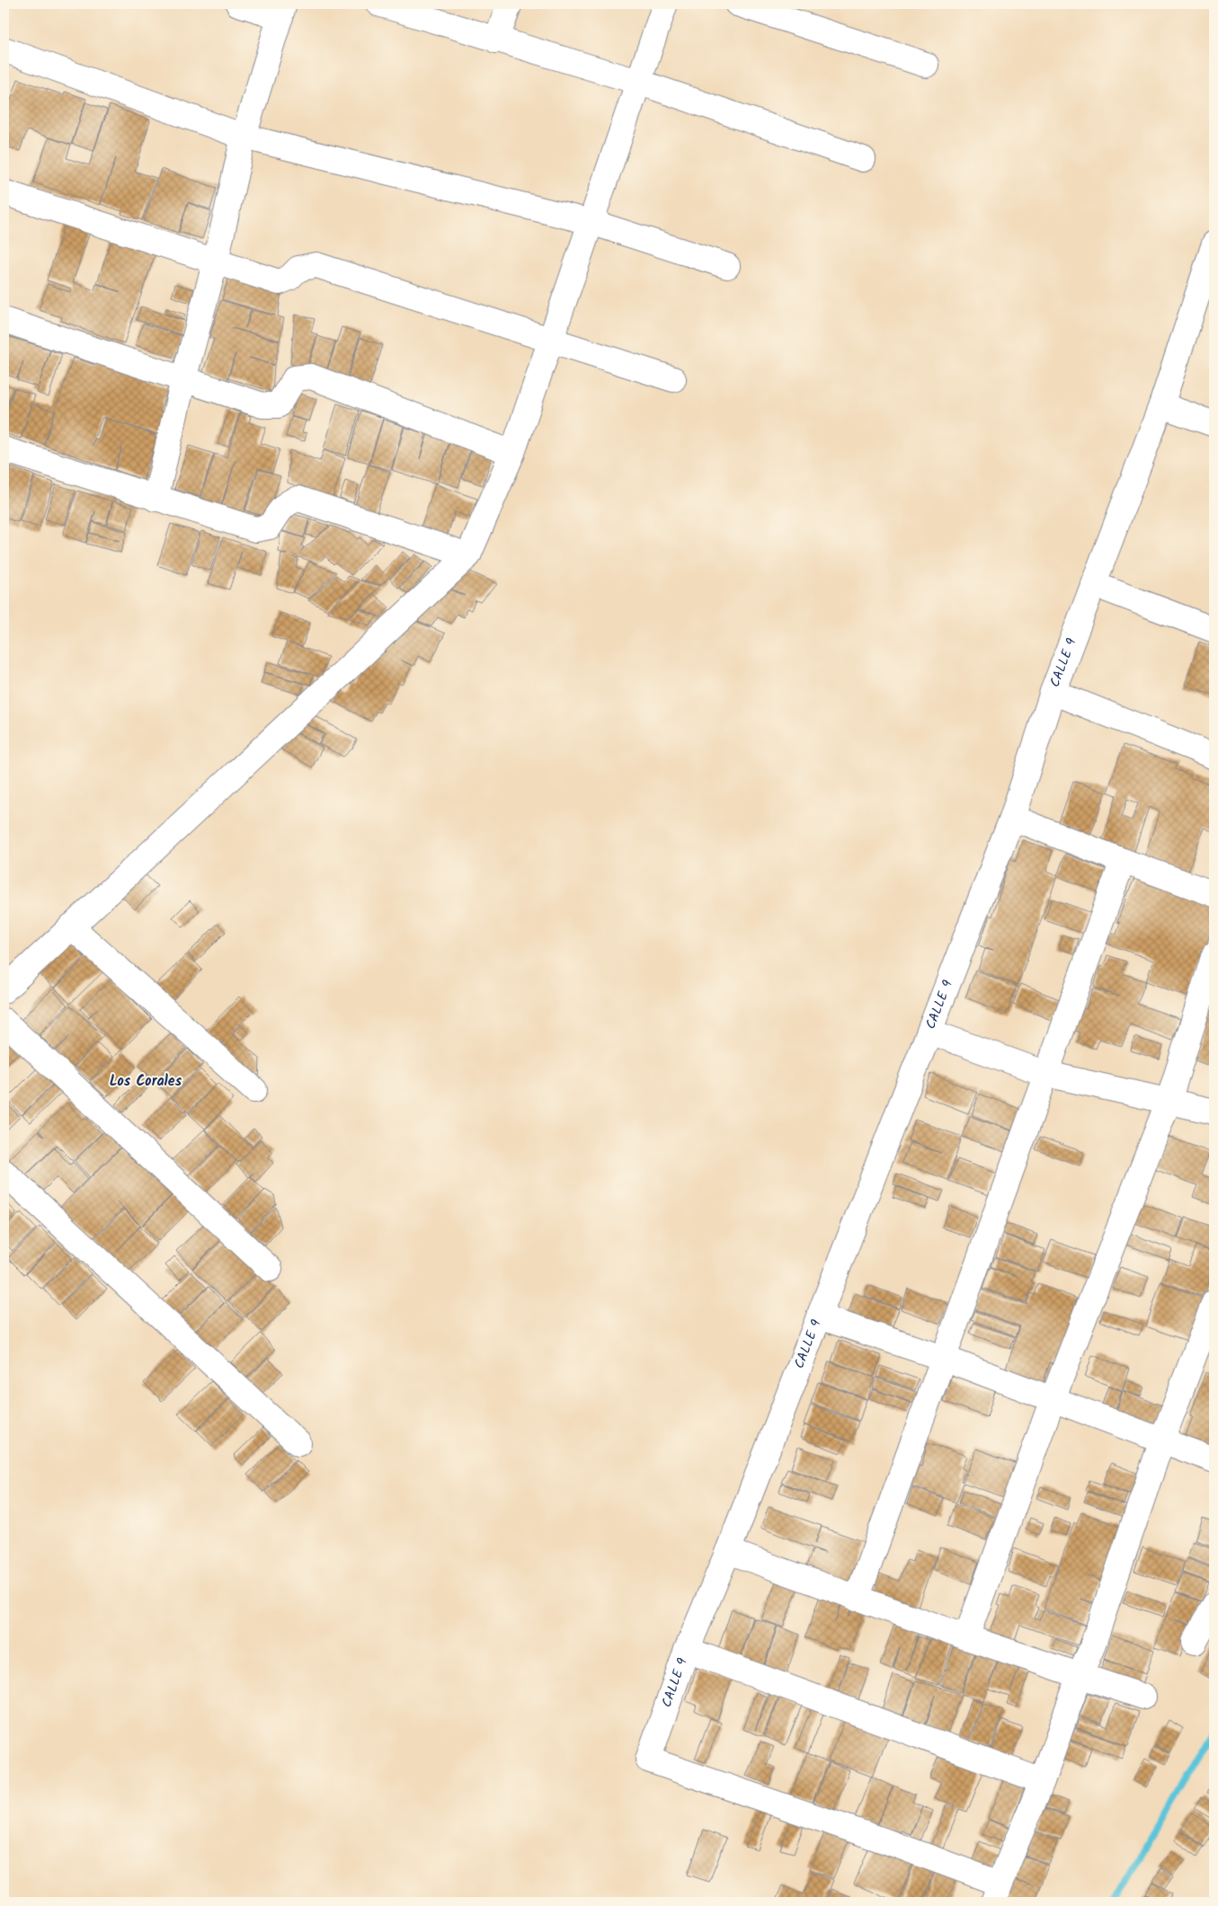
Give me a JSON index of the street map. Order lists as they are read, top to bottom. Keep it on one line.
{"streets":{"street":["CALLE 9"]},"districts":["Los Corales"]}
